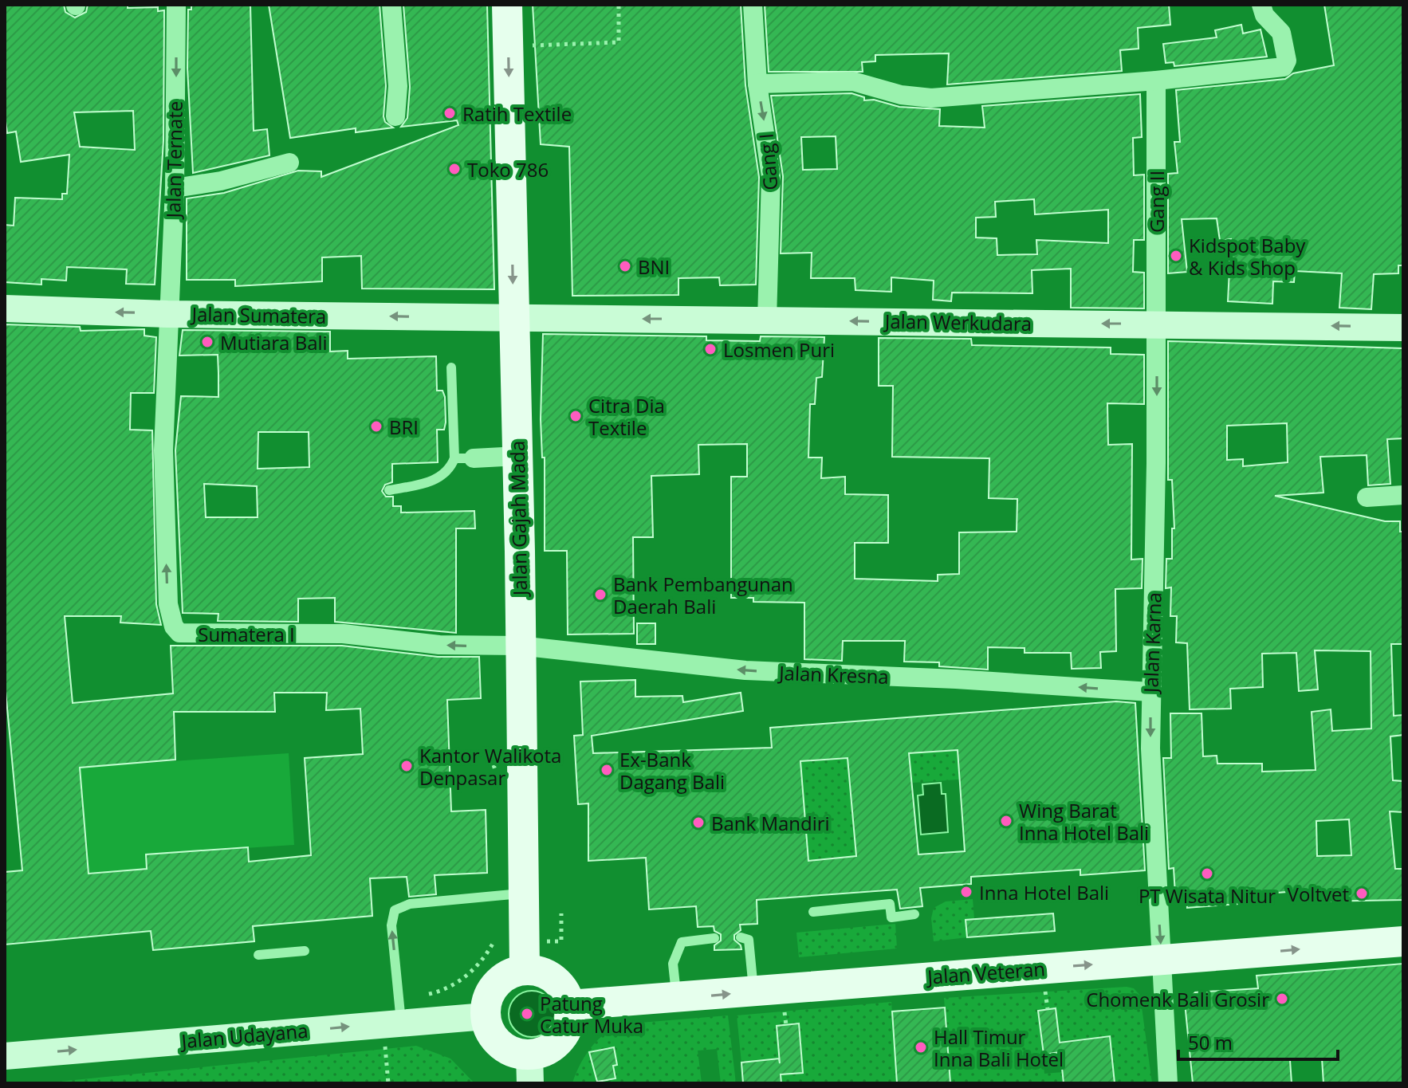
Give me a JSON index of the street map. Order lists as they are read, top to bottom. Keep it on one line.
{"streets":{"main road":["Jalan Gajah Mada","Jalan Veteran"],"street":["Jalan Ternate","Gang I","Gang II","Jalan Sumatera","Jalan Werkudara","Sumatera I","Jalan Karna","Jalan Kresna","Jalan Udayana"]},"crossings":[["Jalan Ternate","Jalan Sumatera"],["Jalan Ternate","Sumatera I"],["Gang I","Jalan Werkudara"],["Gang II","Jalan Werkudara"],["Gang II","Jalan Karna"],["Jalan Sumatera","Jalan Werkudara"],["Jalan Sumatera","Jalan Gajah Mada"],["Jalan Sumatera","Sumatera I"],["Jalan Werkudara","Jalan Gajah Mada"],["Jalan Werkudara","Jalan Karna"],["Jalan Gajah Mada","Sumatera I"],["Jalan Gajah Mada","Jalan Kresna"],["Jalan Gajah Mada","Jalan Veteran"],["Jalan Gajah Mada","Jalan Udayana"],["Sumatera I","Jalan Kresna"],["Jalan Karna","Jalan Kresna"],["Jalan Karna","Jalan Veteran"],["Jalan Veteran","Jalan Udayana"]],"one_way":["Jalan Ternate","Gang I","Jalan Karna","Jalan Kresna","Jalan Veteran","Jalan Udayana"],"places":["Ratih Textile","Toko 786","Kidspot Baby & Kids Shop","BNI","Mutiara Bali","Losmen Puri","Citra Dia Textile","BRI","Bank Pembangunan Daerah Bali","Kantor Walikota Denpasar","Ex-Bank Dagang Bali","Wing Barat Inna Hotel Bali","Bank Mandiri","PT Wisata Nitur","Inna Hotel Bali","Voltvet","Chomenk Bali Grosir","Patung Catur Muka","Hall Timur Inna Bali Hotel"],"scale_bar":"50 m"}
